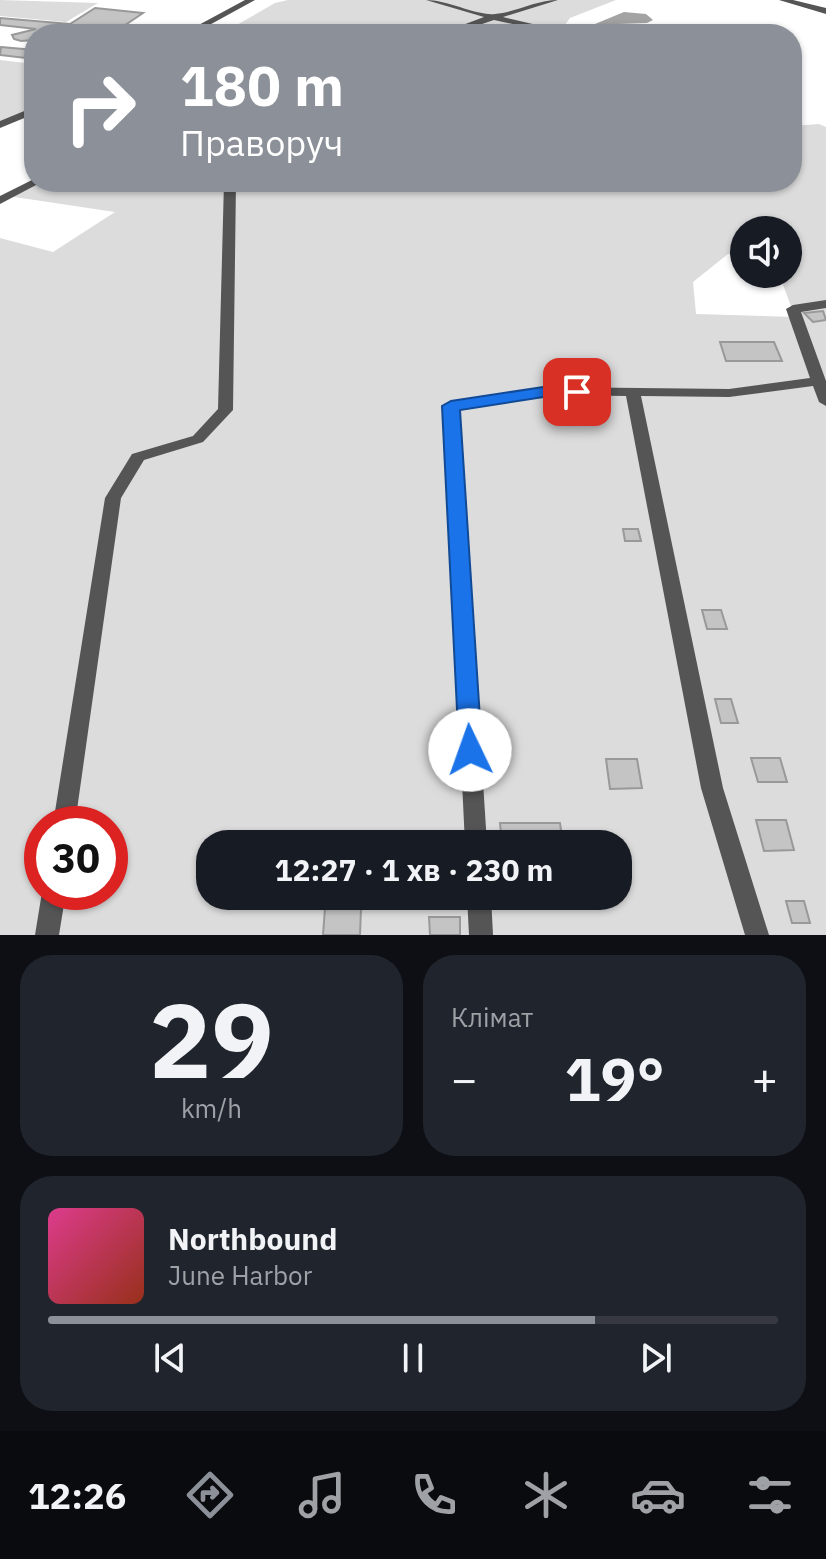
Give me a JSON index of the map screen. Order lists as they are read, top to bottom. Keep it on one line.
{"page":{"turn":["180 m","Праворуч"],"limit":"30","trip":"12:27 · 1 хв · 230 m","tile":[["29","km/h"],"Клімат"],"heat":["−","19°","+"],"song":["Northbound","June Harbor"],"tabs":"12:26"}}
